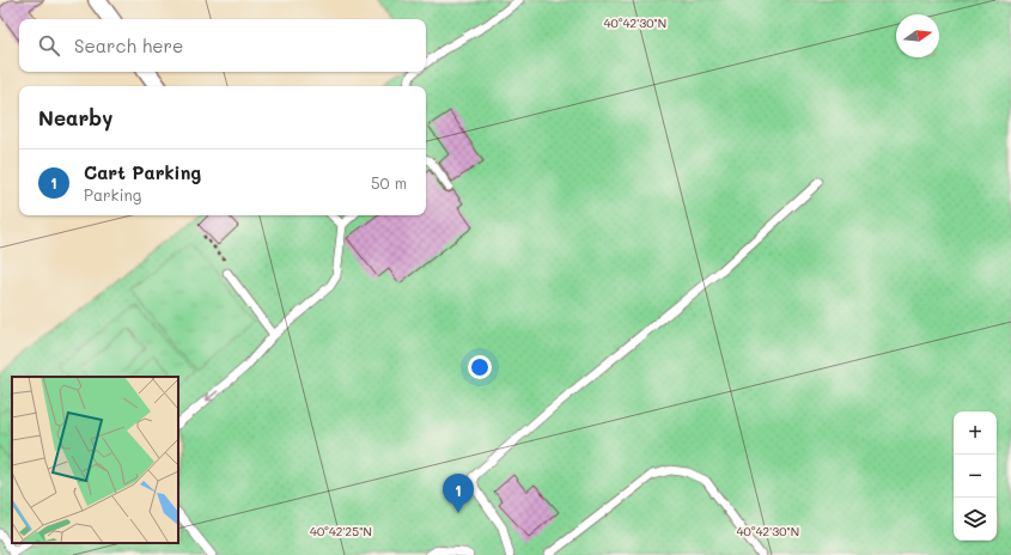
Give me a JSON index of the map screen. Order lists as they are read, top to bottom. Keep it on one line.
{"north":"right","page":{"search":"Search here","heading":"Nearby","list":[{"mark":"1","name":"Cart Parking","note":"Parking","value":"50 m"}],"map_buttons":["+","−"],"pins":"1"},"coordinates":["40°42'30\"N","40°42'25\"N"]}
